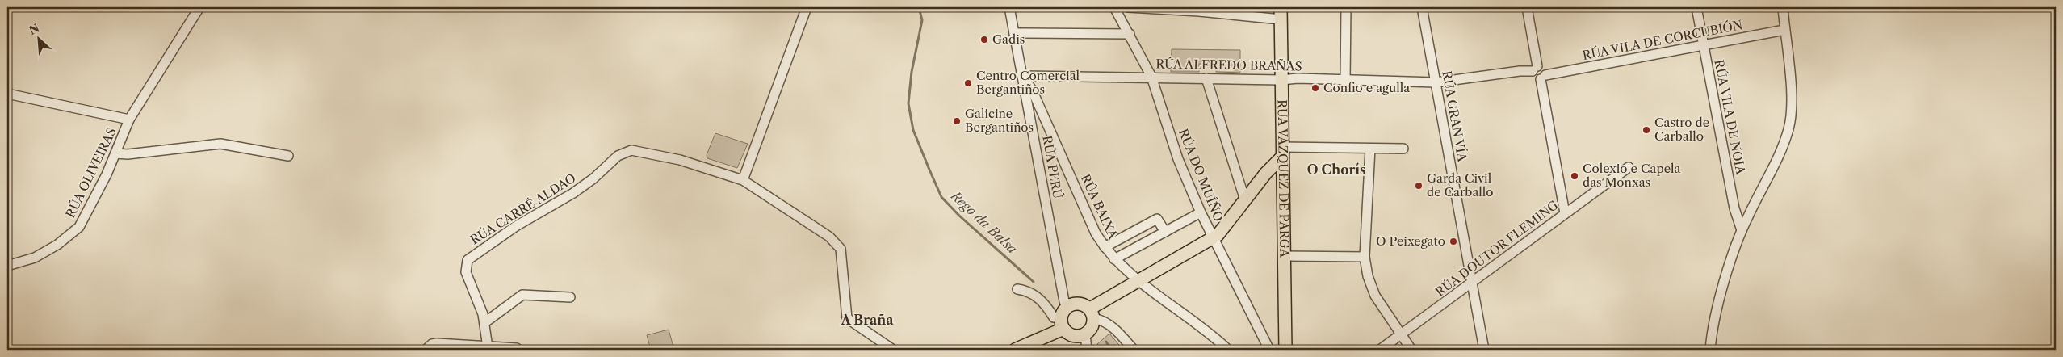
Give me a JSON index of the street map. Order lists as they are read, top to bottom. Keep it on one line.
{"streets":{"main road":["RÚA VÁZQUEZ DE PARGA"],"street":["RÚA VILA DE CORCUBIÓN","RÚA ALFREDO BRAÑAS","RÚA GRAN VÍA","RÚA VILA DE NOIA","RÚA PERÚ","RÚA OLIVEIRAS","RÚA DO MUÍÑO","RÚA BAIXA","RÚA CARRÉ ALDAO","RÚA DOUTOR FLEMING"]},"crossings":[["RÚA VILA DE CORCUBIÓN","RÚA VILA DE NOIA"],["RÚA ALFREDO BRAÑAS","RÚA GRAN VÍA"],["RÚA ALFREDO BRAÑAS","RÚA PERÚ"],["RÚA ALFREDO BRAÑAS","RÚA DO MUÍÑO"],["RÚA ALFREDO BRAÑAS","RÚA VÁZQUEZ DE PARGA"],["RÚA ALFREDO BRAÑAS","RÚA BAIXA"],["RÚA GRAN VÍA","RÚA DOUTOR FLEMING"],["RÚA PERÚ","RÚA BAIXA"]],"districts":["O Chorís","A Braña"],"water":["Rego da Balsa"],"places":["Gadis","Centro Comercial Bergantiños","Confio e agulla","Galicine Bergantiños","Castro de Carballo","Colexio e Capela das Monxas","Garda Civil de Carballo","O Peixegato"],"north":"top left"}
